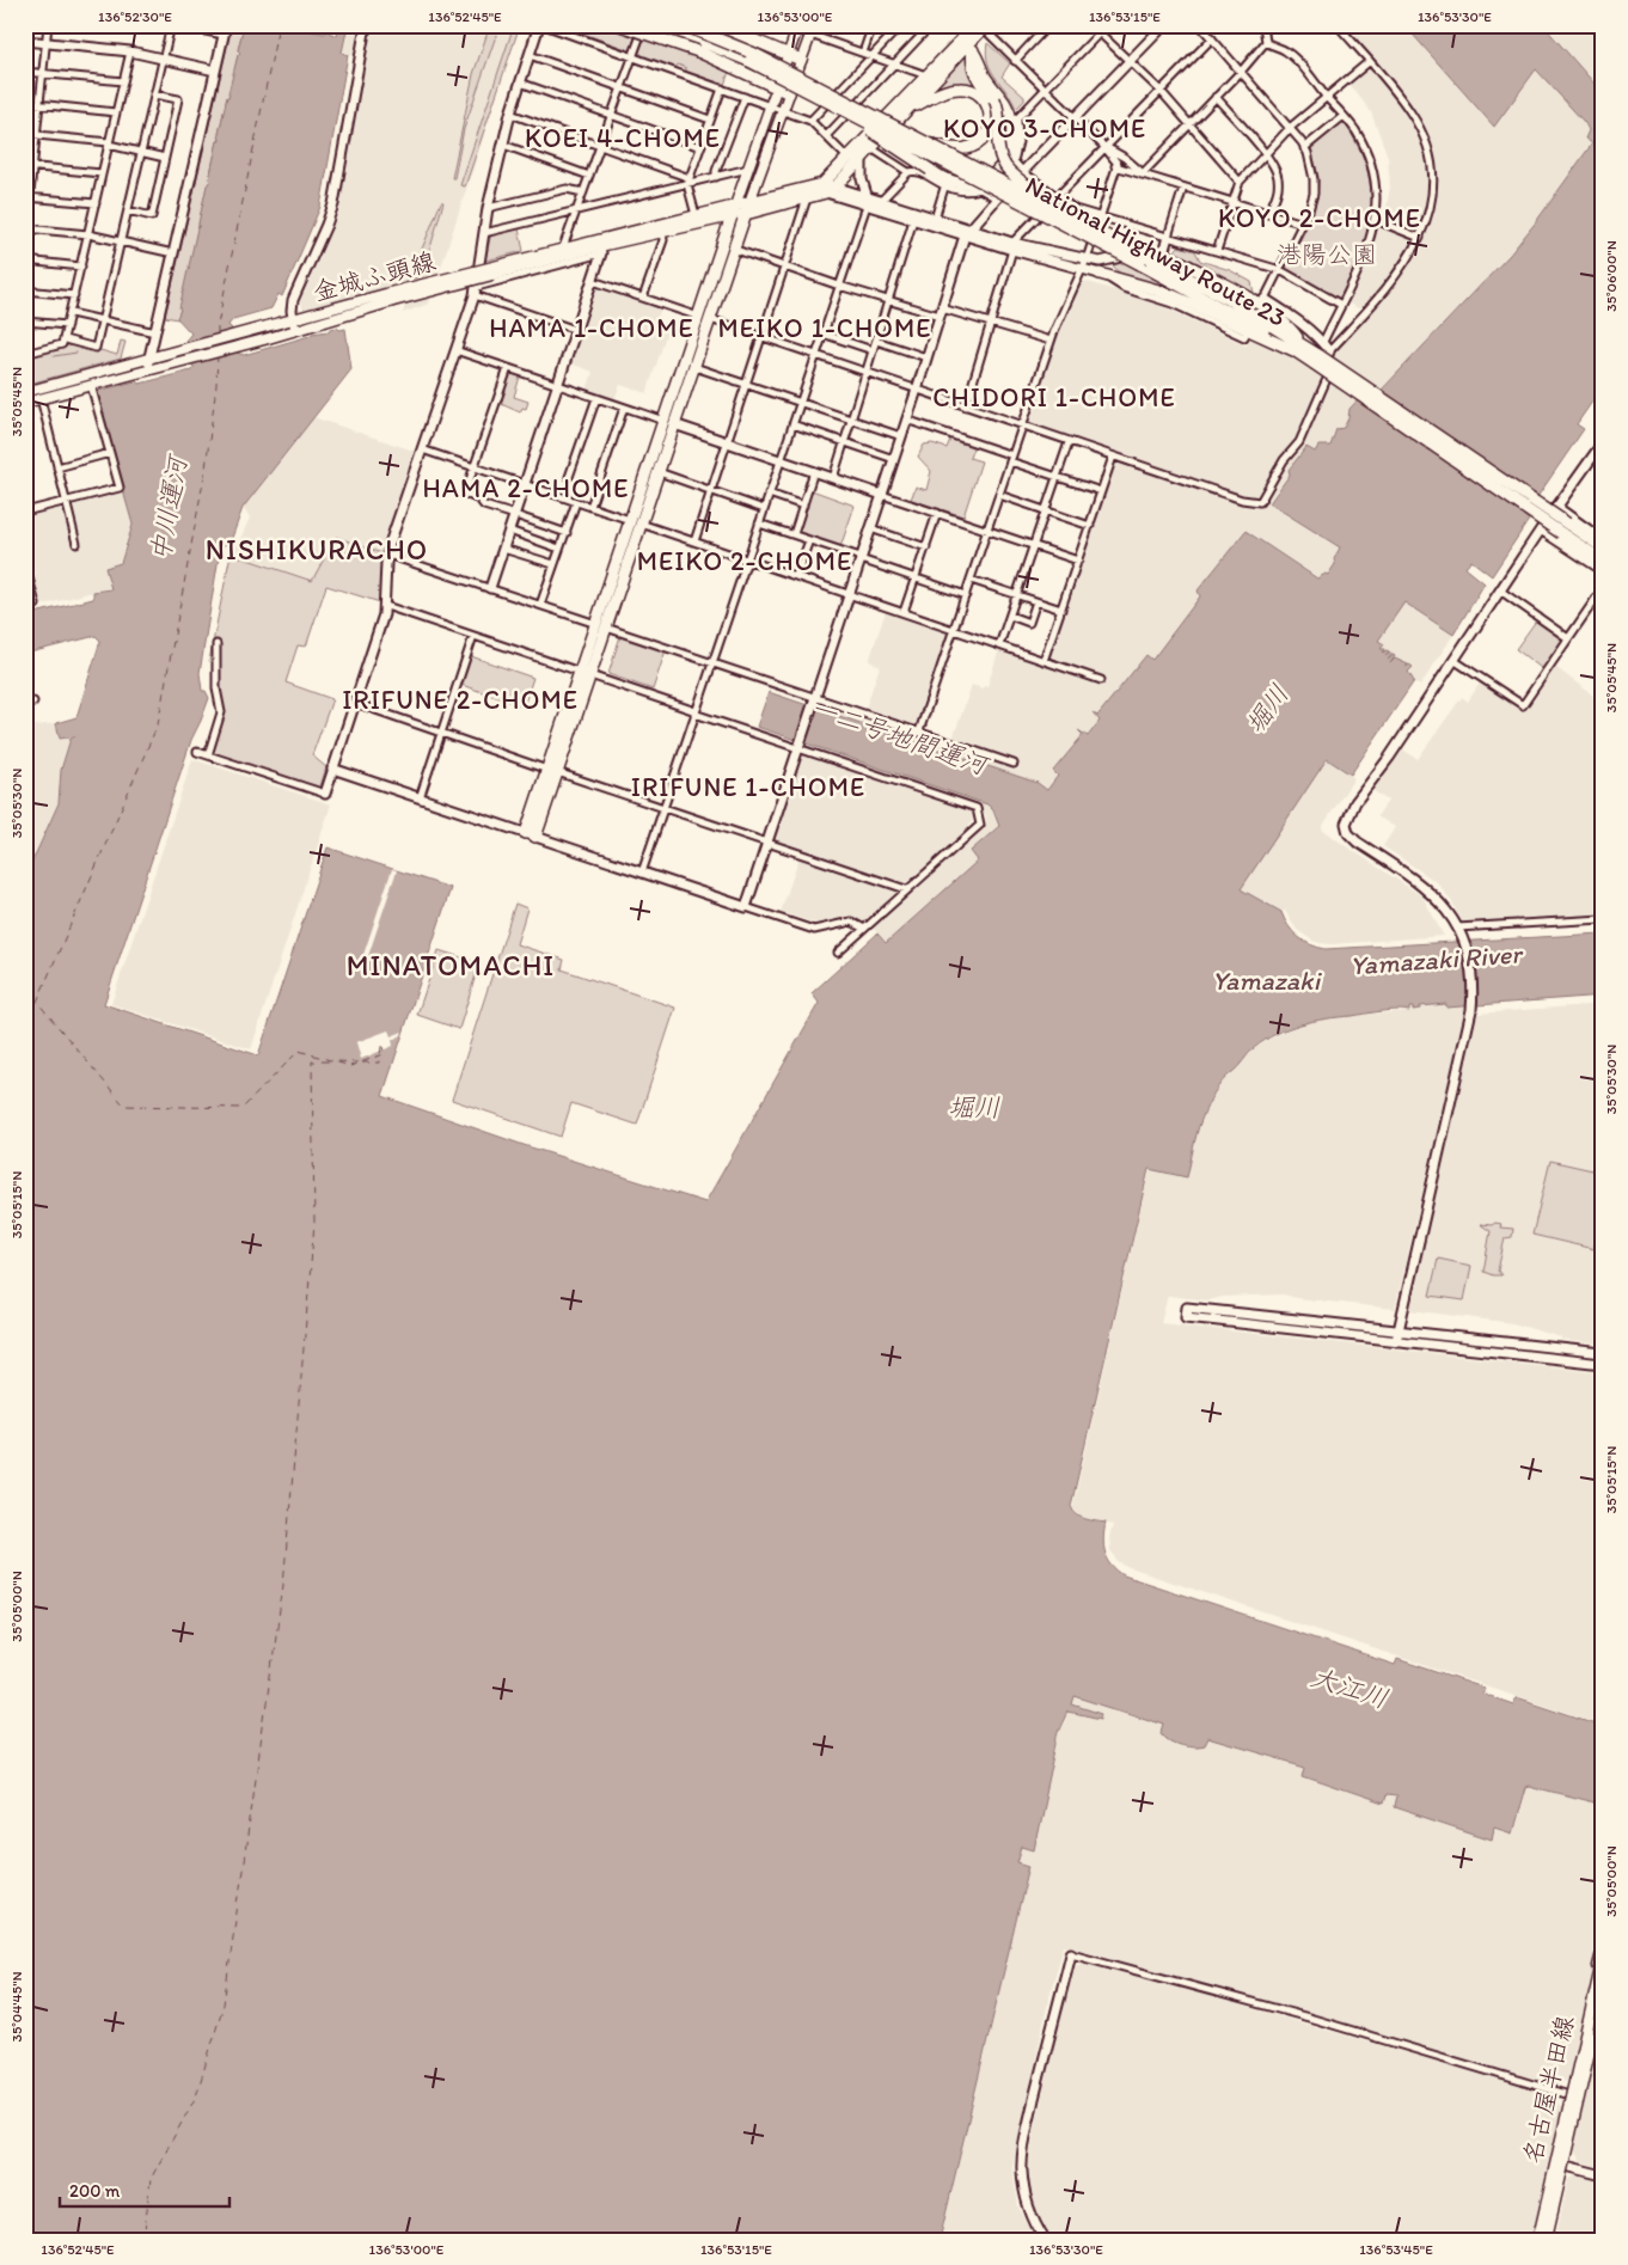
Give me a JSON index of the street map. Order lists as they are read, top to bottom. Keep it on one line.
{"streets":{"highway":["National Highway Route 23"],"main road":["金城ふ頭線","名古屋半田線"]},"districts":["KOYO 3-CHOME","KOEI 4-CHOME","KOYO 2-CHOME","HAMA 1-CHOME","MEIKO 1-CHOME","CHIDORI 1-CHOME","HAMA 2-CHOME","NISHIKURACHO","MEIKO 2-CHOME","IRIFUNE 2-CHOME","IRIFUNE 1-CHOME","MINATOMACHI"],"water":["中川運河","堀川","一二号地間運河","Yamazaki River","Yamazaki","大江川"],"parks":["港陽公園"],"scale_bar":"200 m","coordinates":["136°52'30\"E","136°52'45\"E","136°53'00\"E","136°53'15\"E","136°53'30\"E","35°06'00\"N","35°05'45\"N","35°05'30\"N","35°05'15\"N","35°05'00\"N","35°04'45\"N","136°53'45\"E"]}
